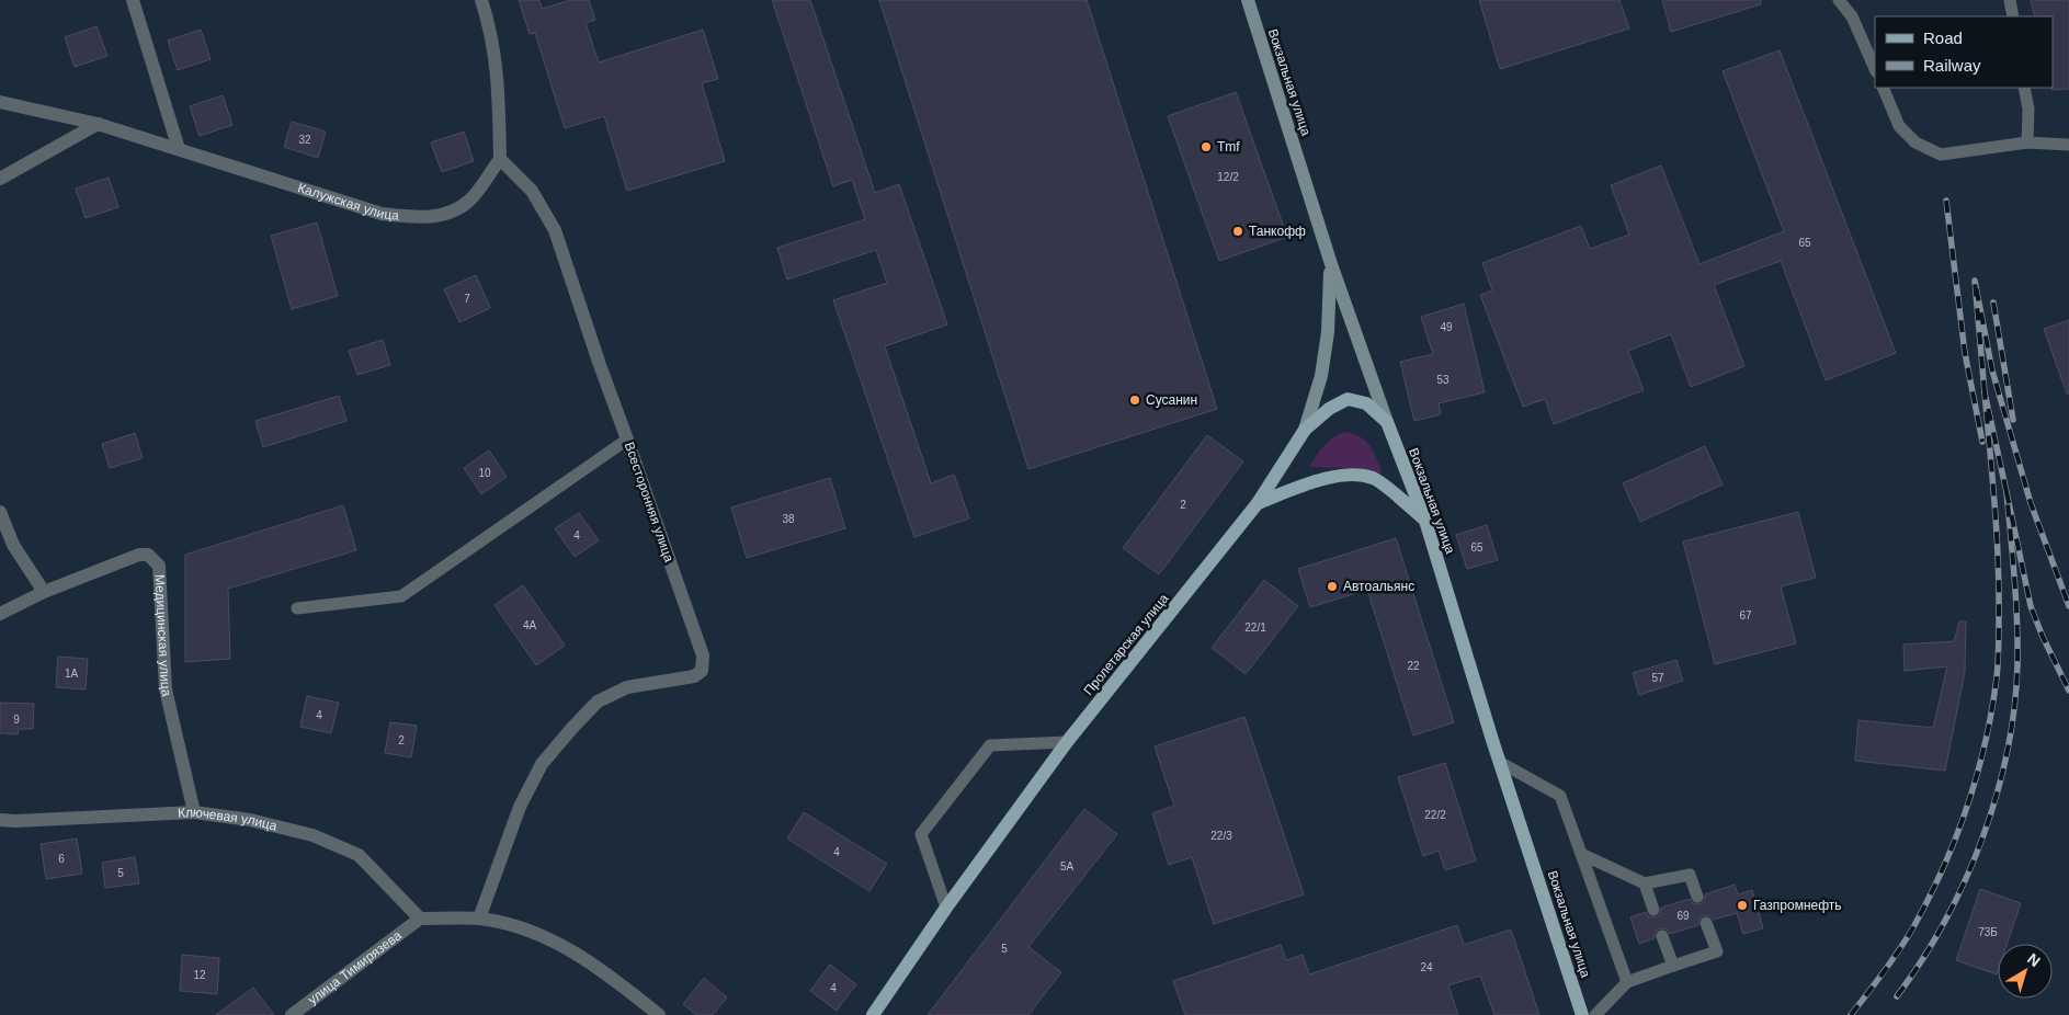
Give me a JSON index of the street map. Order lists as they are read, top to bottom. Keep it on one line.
{"streets":{"main road":["Вокзальная улица","Пролетарская улица"],"street":["Калужская улица","Всесторонняя улица","Медицинская улица","Ключевая улица","улица Тимирязева"]},"crossings":[["Вокзальная улица","Пролетарская улица"],["Калужская улица","Всесторонняя улица"],["Медицинская улица","Ключевая улица"],["Ключевая улица","улица Тимирязева"]],"places":["Tmf","Танкофф","Сусанин","Автоальянс","Газпромнефть"],"house_numbers":["32","12/2","65","7","49","53","10","2","38","4","65","67","4А","22/1","22","1А","57","4","9","2","22/2","22/3","4","6","5А","5","69","73Б","5","24","12","4"],"legend":["Road","Railway"],"north":"top right"}
